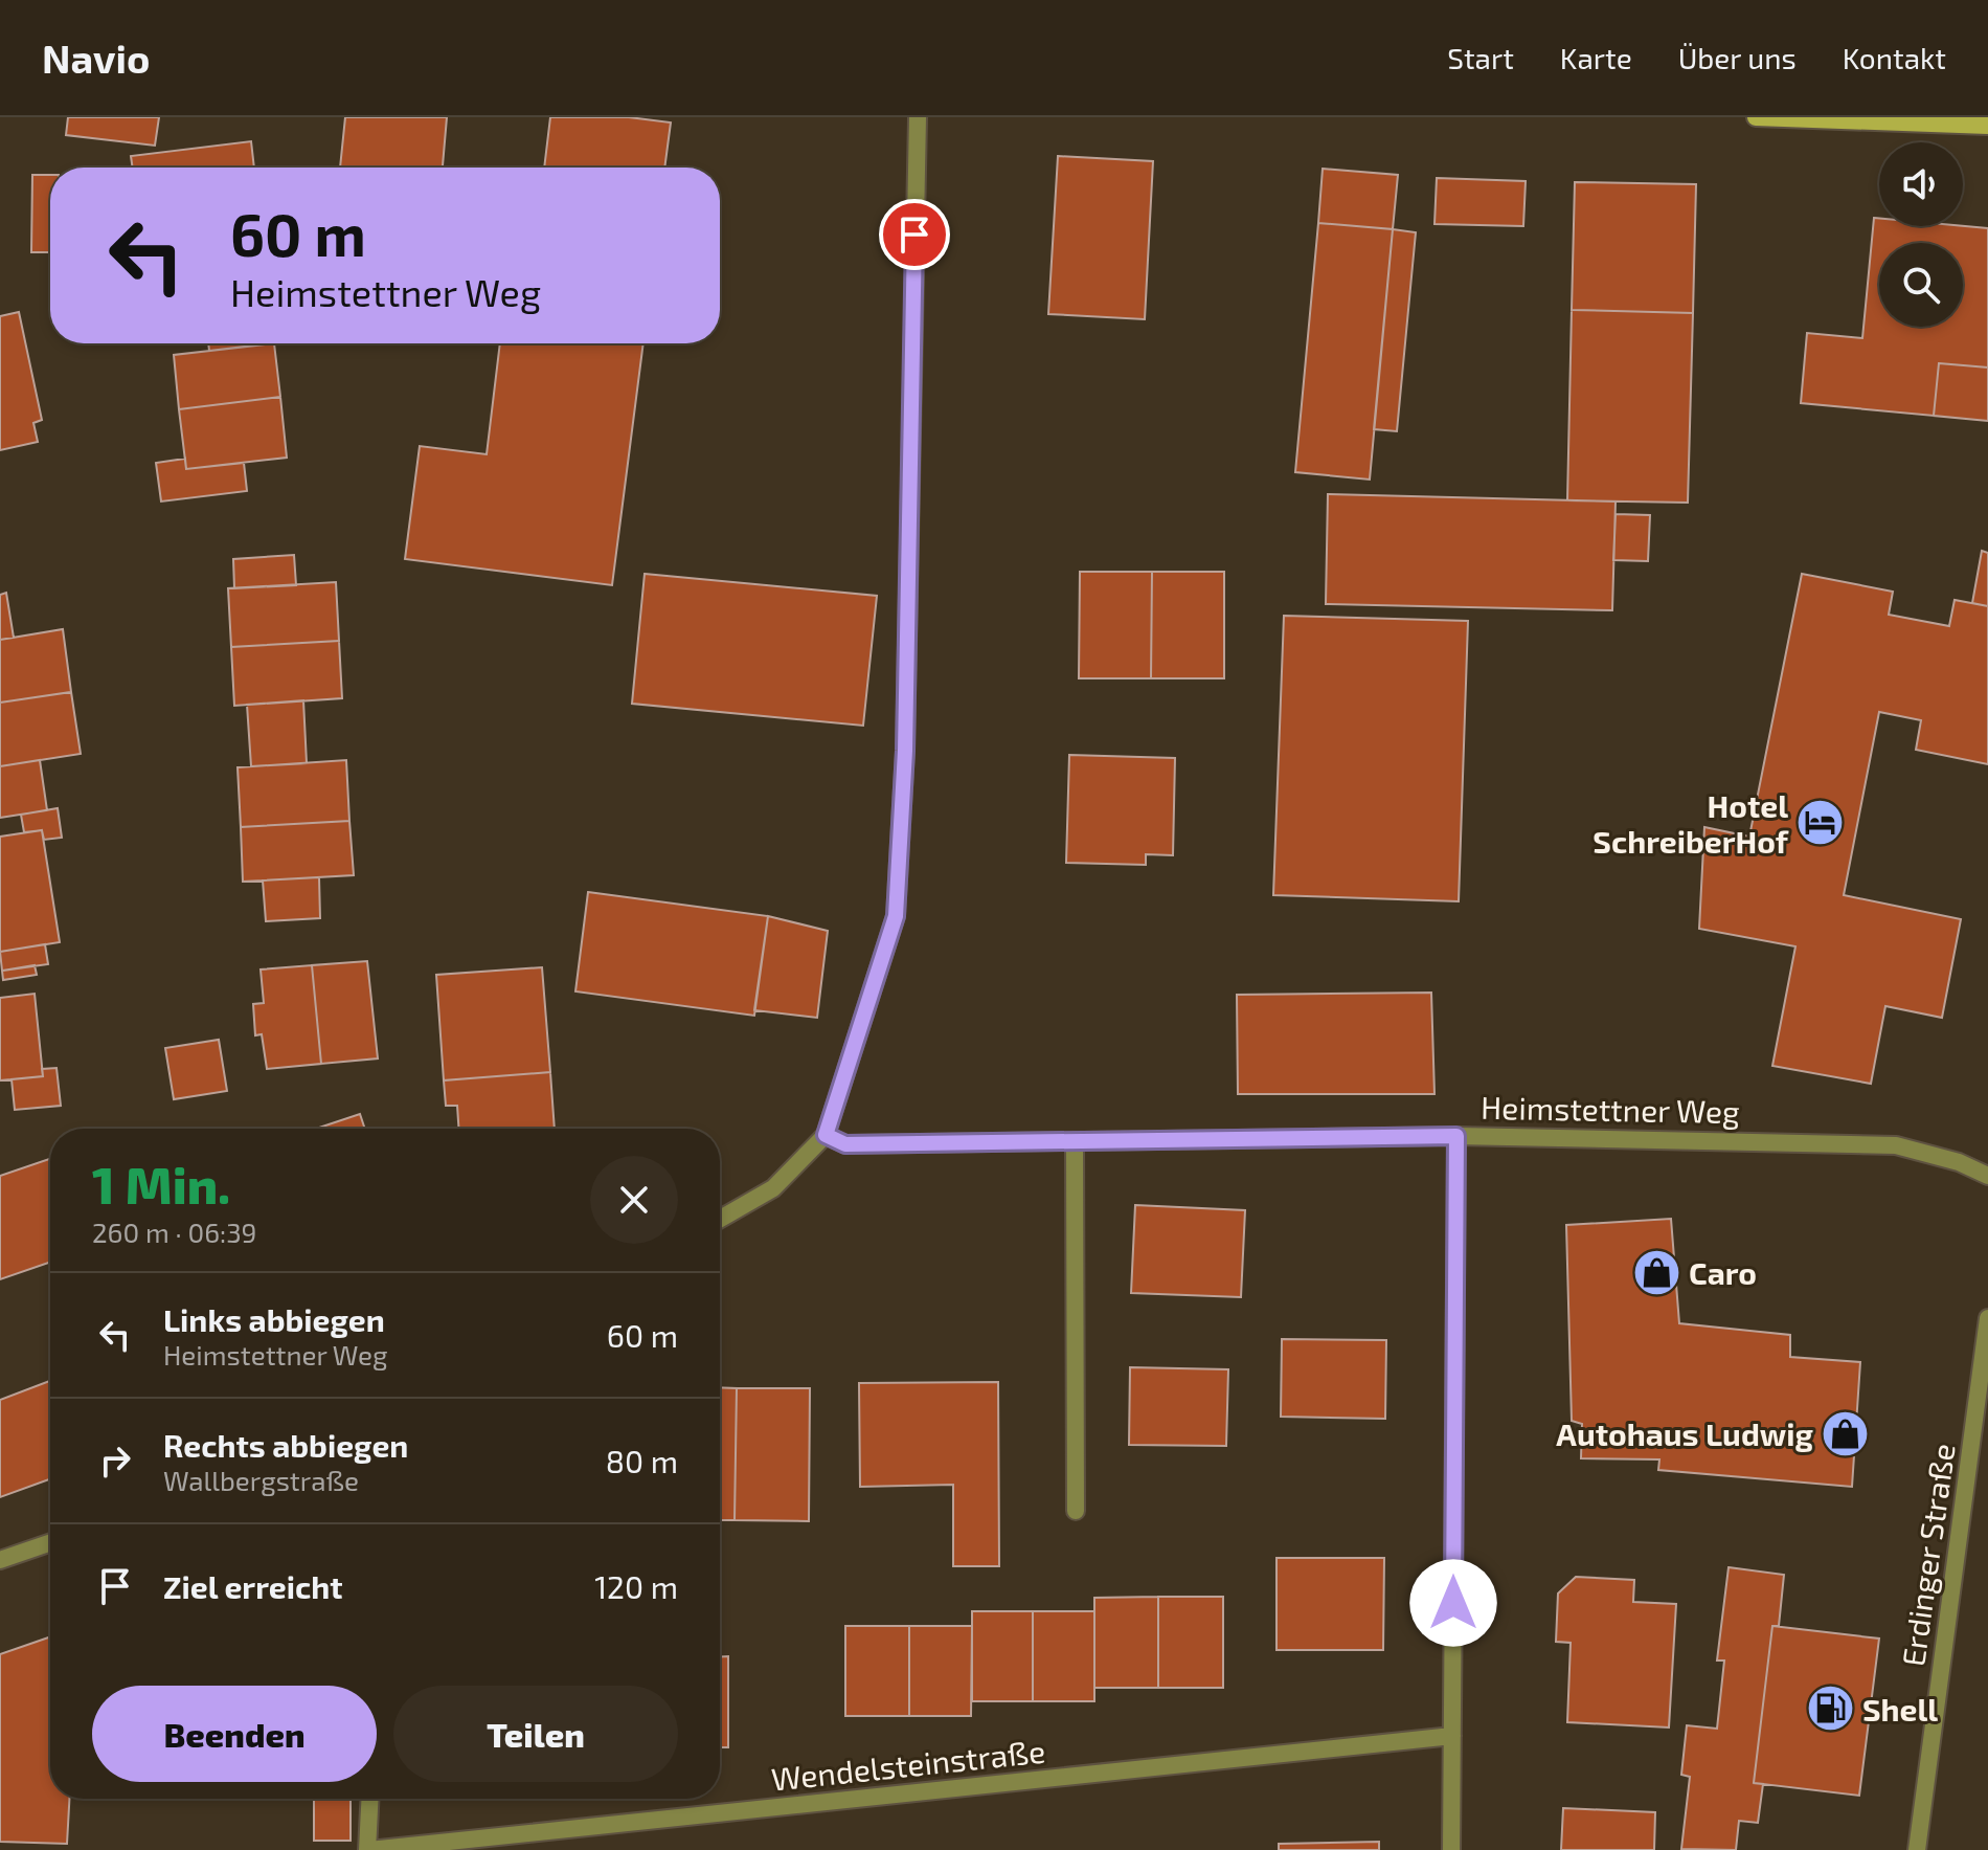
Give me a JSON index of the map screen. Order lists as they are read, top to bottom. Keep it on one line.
{"streets":{"street":["Heimstettner Weg","Erdinger Straße","Wendelsteinstraße"]},"places":{"hotel":["Hotel SchreiberHof"],"shop":["Caro","Autohaus Ludwig"],"fuel station":["Shell"]},"page":{"header":"Navio","nav":["Start","Karte","Über uns","Kontakt"],"turn":["60 m","Heimstettner Weg"],"heading":["1 Min.","260 m · 06:39"],"list":[{"name":"Links abbiegen","note":"Heimstettner Weg","value":"60 m"},{"name":"Rechts abbiegen","note":"Wallbergstraße","value":"80 m"},{"name":"Ziel erreicht","value":"120 m"}],"buttons":["Beenden","Teilen"]}}
